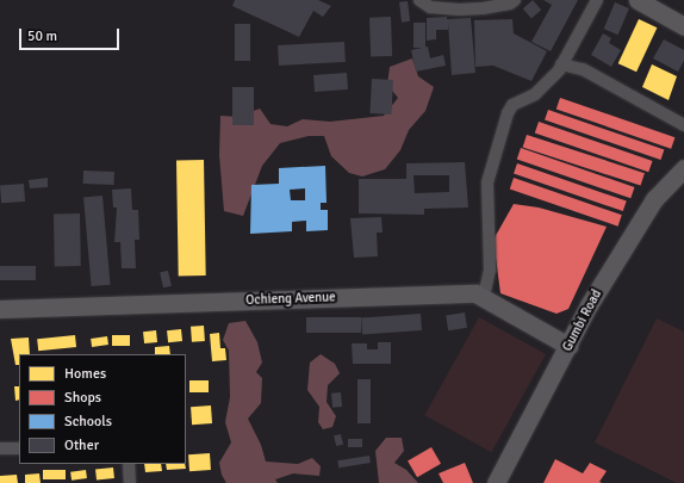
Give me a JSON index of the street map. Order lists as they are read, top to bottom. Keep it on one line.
{"streets":{"street":["Ochieng Avenue","Gumbi Road"]},"crossings":[["Ochieng Avenue","Gumbi Road"]],"legend":["Homes","Shops","Schools","Other"],"scale_bar":"50 m"}
